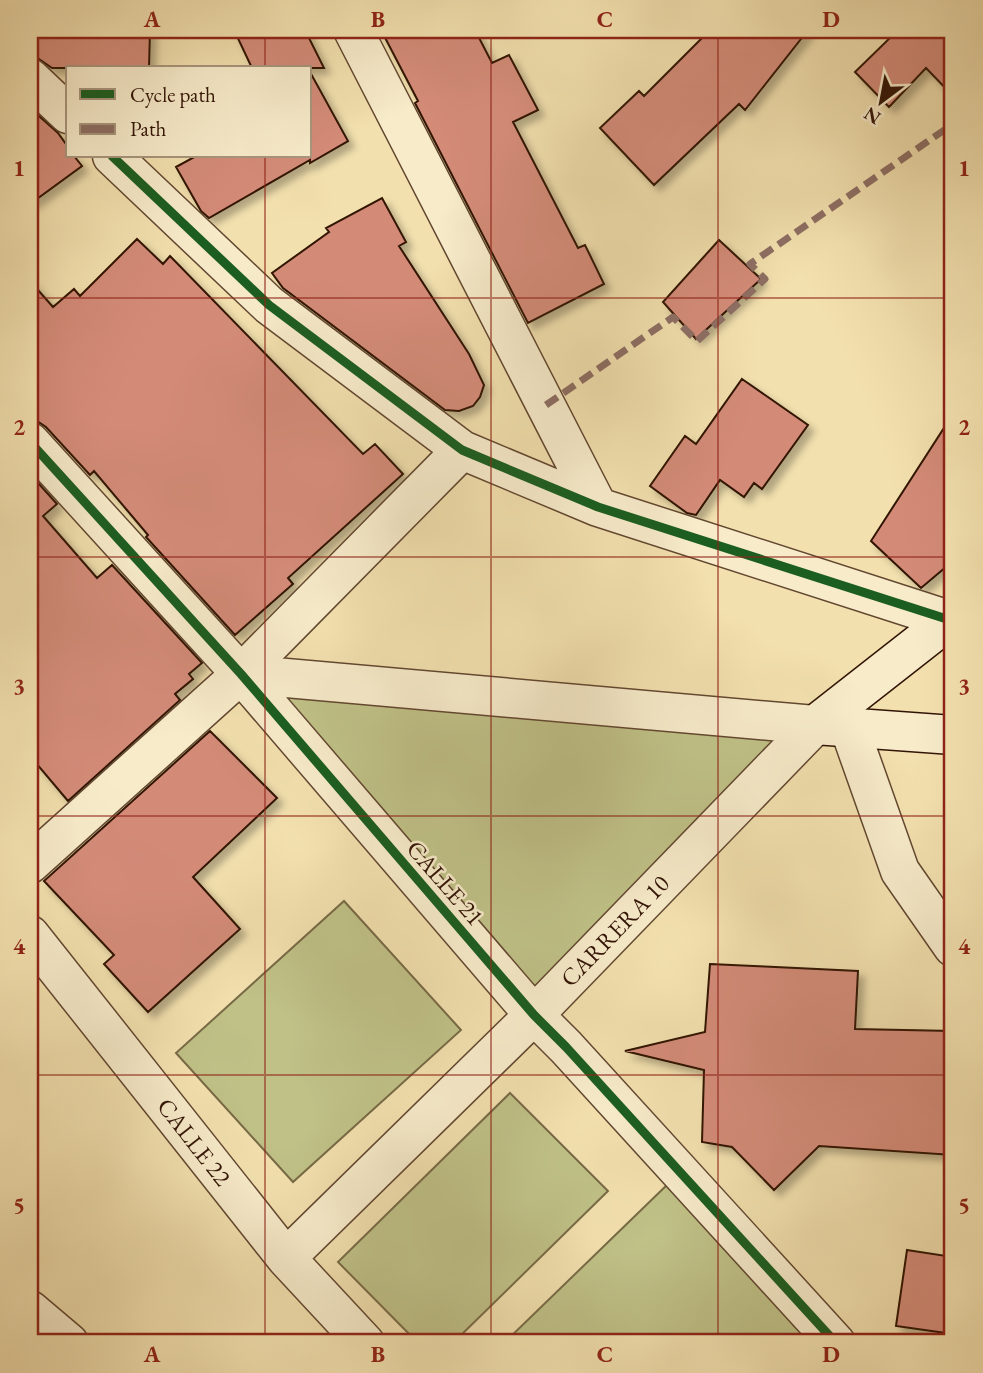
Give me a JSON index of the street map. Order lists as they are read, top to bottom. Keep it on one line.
{"streets":{"street":["CALLE 21","CARRERA 10","CALLE 22"]},"crossings":[["CALLE 21","CARRERA 10"],["CARRERA 10","CALLE 22"]],"legend":["Cycle path","Path"],"north":"bottom left","grid":{"columns":["A","B","C","D"],"rows":["1","2","3","4","5"]}}
